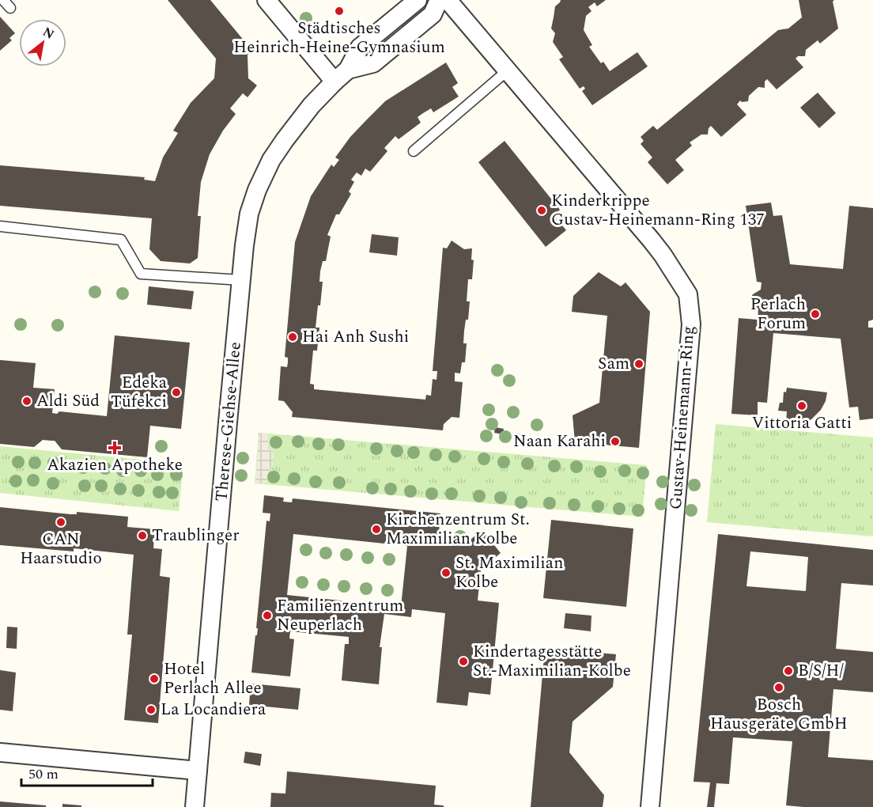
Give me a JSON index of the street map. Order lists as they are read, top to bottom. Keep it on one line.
{"streets":{"street":["Gustav-Heinemann-Ring","Therese-Giehse-Allee"]},"places":{"other":["Städtisches Heinrich-Heine-Gymnasium","Kinderkrippe Gustav-Heinemann-Ring 137","Perlach Forum","Hai Anh Sushi","Sam","Edeka Tüfekci","Aldi Süd","Vittoria Gatti","Naan Karahi","CAN Haarstudio","Kirchenzentrum St. Maximilian Kolbe","Traublinger","St. Maximilian Kolbe","Familienzentrum Neuperlach","Kindertagesstätte St.-Maximilian-Kolbe","B/S/H/","Hotel Perlach Allee","Bosch Hausgeräte GmbH","La Locandiera"],"health":["Akazien Apotheke"]},"scale_bar":"50 m","north":"top right"}
